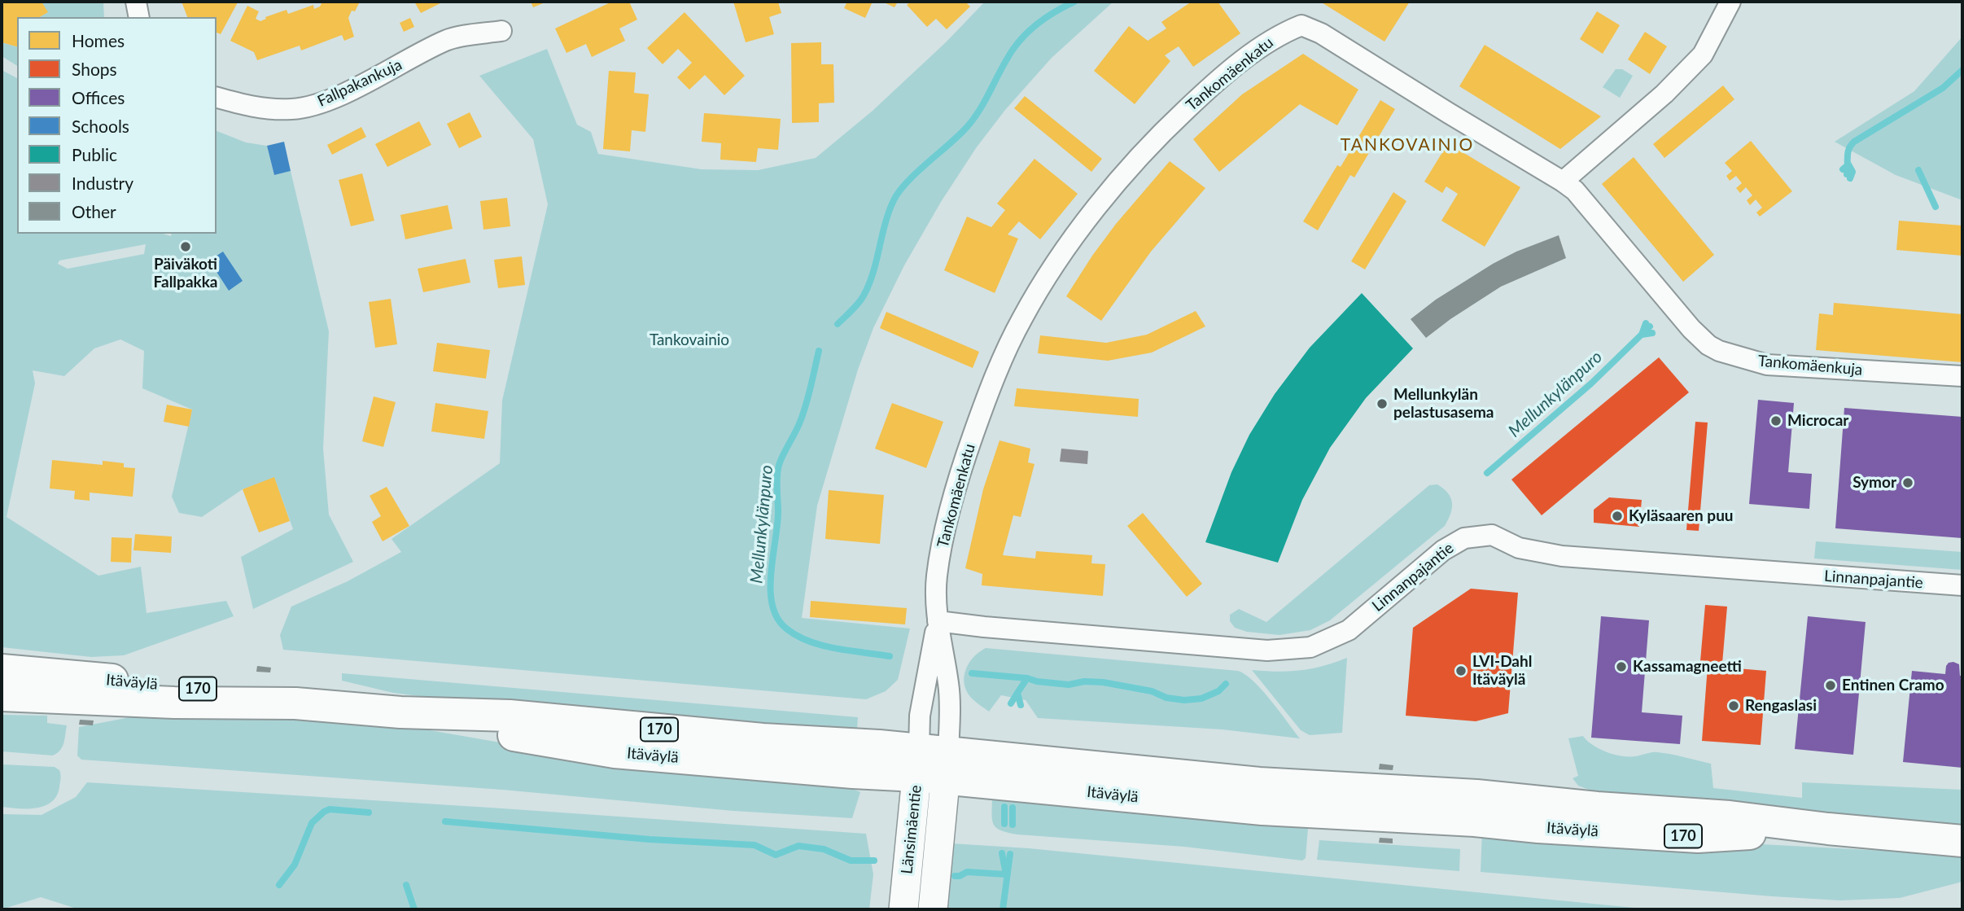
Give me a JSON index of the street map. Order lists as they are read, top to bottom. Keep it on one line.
{"streets":{"main road":["Itäväylä","170","Länsimäentie"],"street":["Tankomäenkatu","Fallpakankuja","Tankomäenkuja","Linnanpajantie"]},"crossings":[["Tankomäenkatu","Tankomäenkuja"],["Tankomäenkatu","Linnanpajantie"],["Tankomäenkatu","Itäväylä"],["Tankomäenkatu","Länsimäentie"],["Itäväylä","Länsimäentie"]],"districts":["TANKOVAINIO"],"water":["Mellunkylänpuro"],"parks":["Tankovainio"],"places":["Päiväkoti Fallpakka","Mellunkylän pelastusasema","Microcar","Symor","Kyläsaaren puu","Kassamagneetti","LVI-Dahl Itäväylä","Entinen Cramo","Rengaslasi"],"legend":["Homes","Shops","Offices","Schools","Public","Industry","Other"]}
